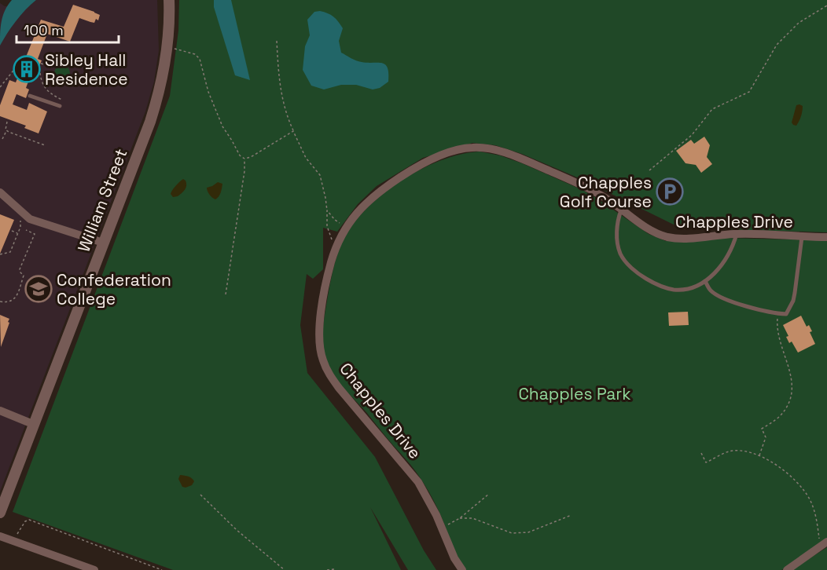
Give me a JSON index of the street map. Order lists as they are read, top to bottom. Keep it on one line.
{"streets":{"street":["William Street","Chapples Drive"]},"parks":["Chapples Park"],"places":{"building":["Sibley Hall Residence"],"parking":["Chapples Golf Course"],"school or university":["Confederation College"]},"scale_bar":"100 m"}
